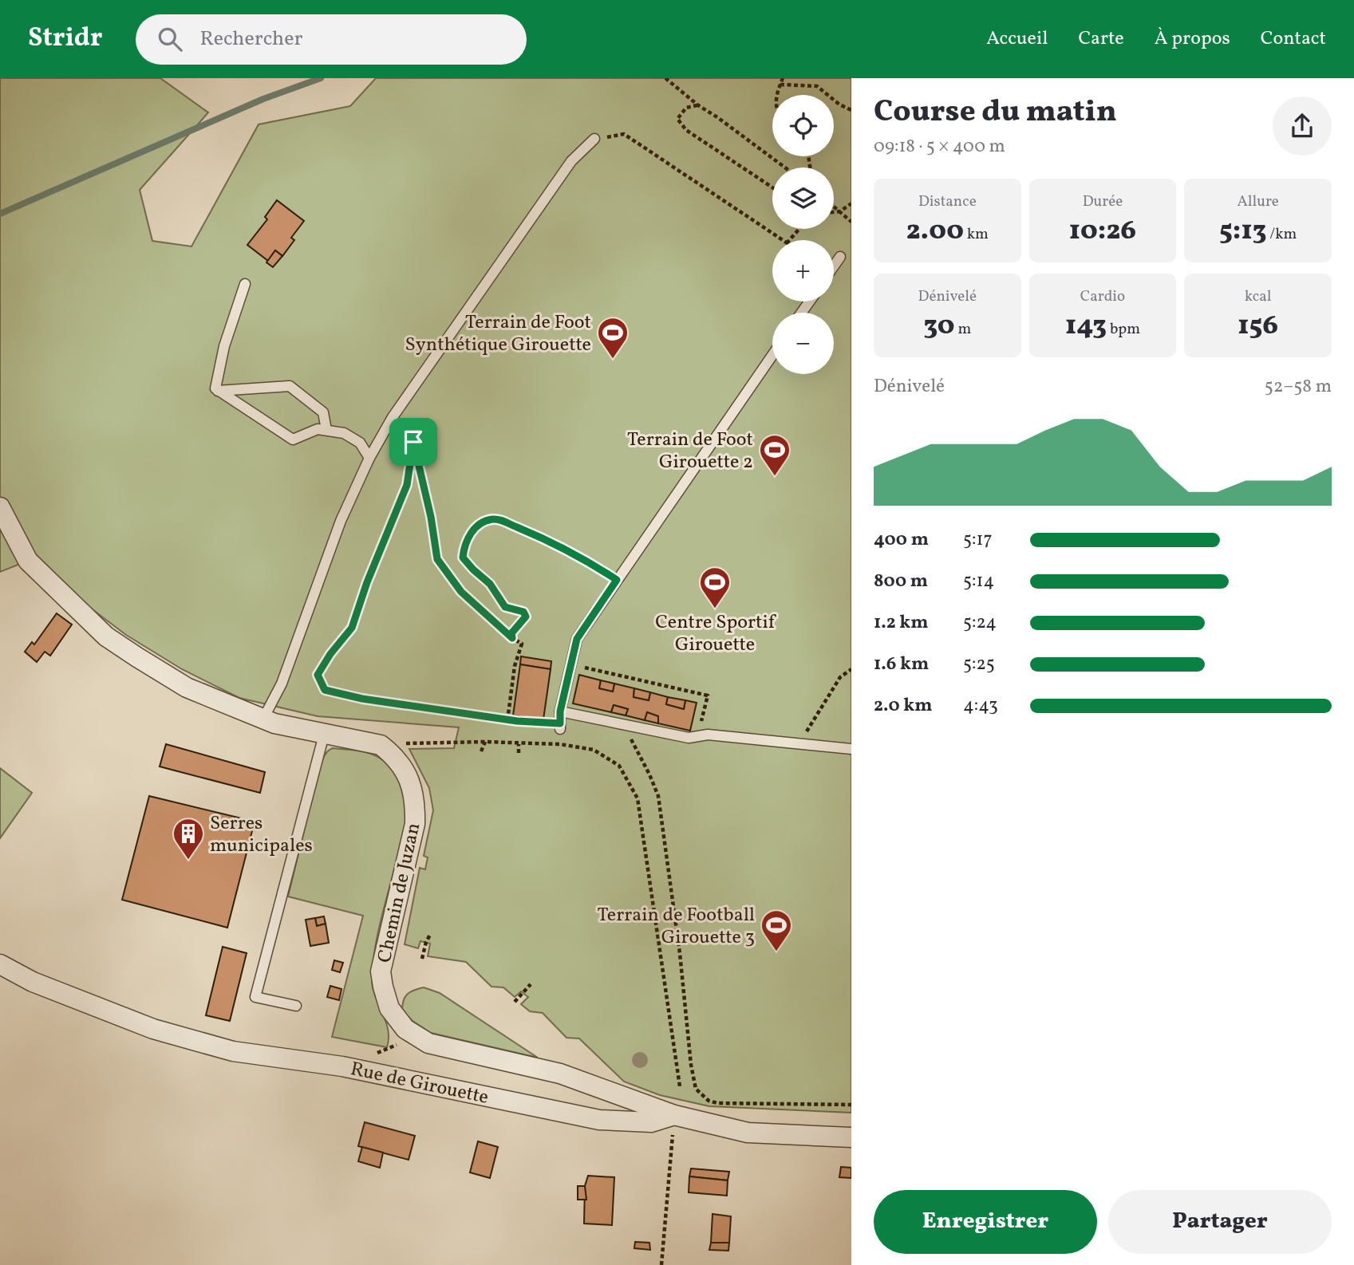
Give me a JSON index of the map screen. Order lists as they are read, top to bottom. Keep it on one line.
{"streets":{"street":["Chemin de Juzan","Rue de Girouette"]},"crossings":[["Chemin de Juzan","Rue de Girouette"]],"places":{"sports":["Terrain de Foot Synthétique Girouette","Terrain de Foot Girouette 2","Centre Sportif Girouette","Terrain de Football Girouette 3"],"building":["Serres municipales"]},"page":{"header":"Stridr","search":"Rechercher","nav":["Accueil","Carte","À propos","Contact"],"heading":["Course du matin","09:18 · 5 × 400 m"],"map_buttons":["+","−"],"stats":[["Distance","2.00 km"],["Durée","10:26"],["Allure","5:13 /km"],["Dénivelé","30 m"],["Cardio","143 bpm"],["kcal","156"]],"chart":["Dénivelé","52–58 m"],"list":[{"name":"400 m","note":"5:17"},{"name":"800 m","note":"5:14"},{"name":"1.2 km","note":"5:24"},{"name":"1.6 km","note":"5:25"},{"name":"2.0 km","note":"4:43"}],"buttons":["Enregistrer","Partager"]}}
